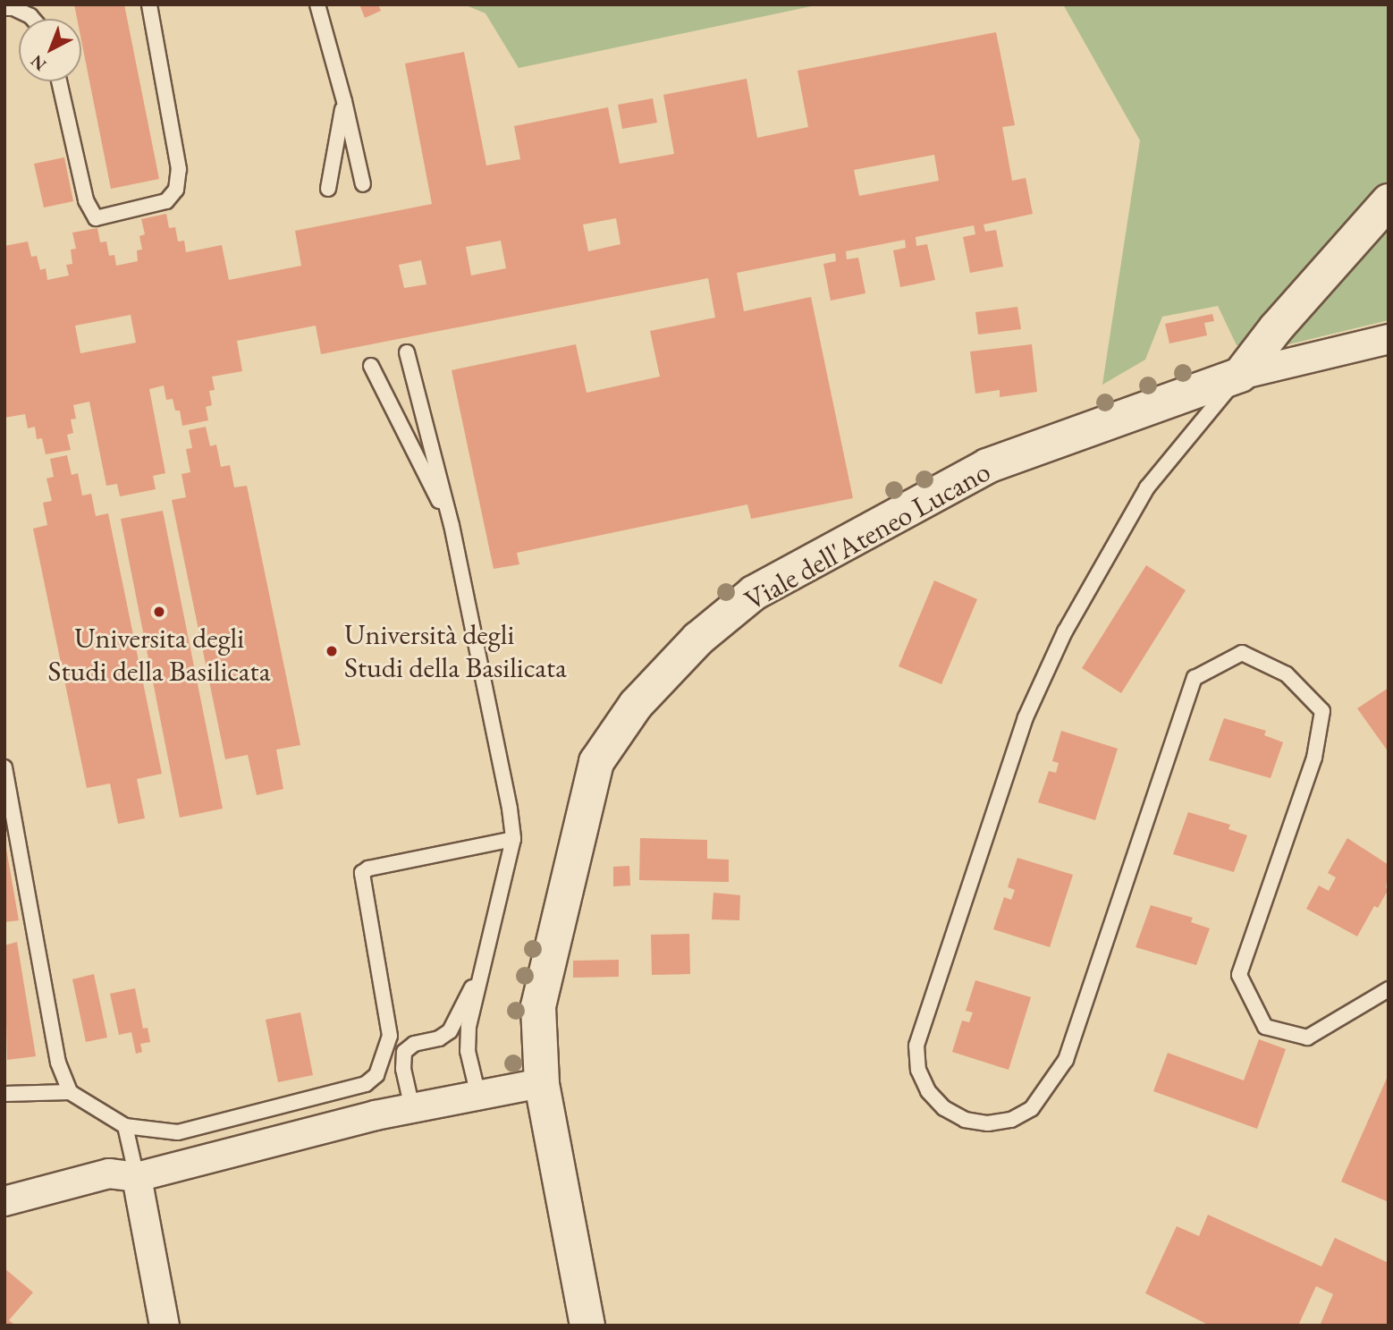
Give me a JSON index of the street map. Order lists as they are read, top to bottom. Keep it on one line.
{"streets":{"street":["Viale dell'Ateneo Lucano"]},"places":["Universita degli Studi della Basilicata","Università degli Studi della Basilicata"],"north":"bottom left"}
